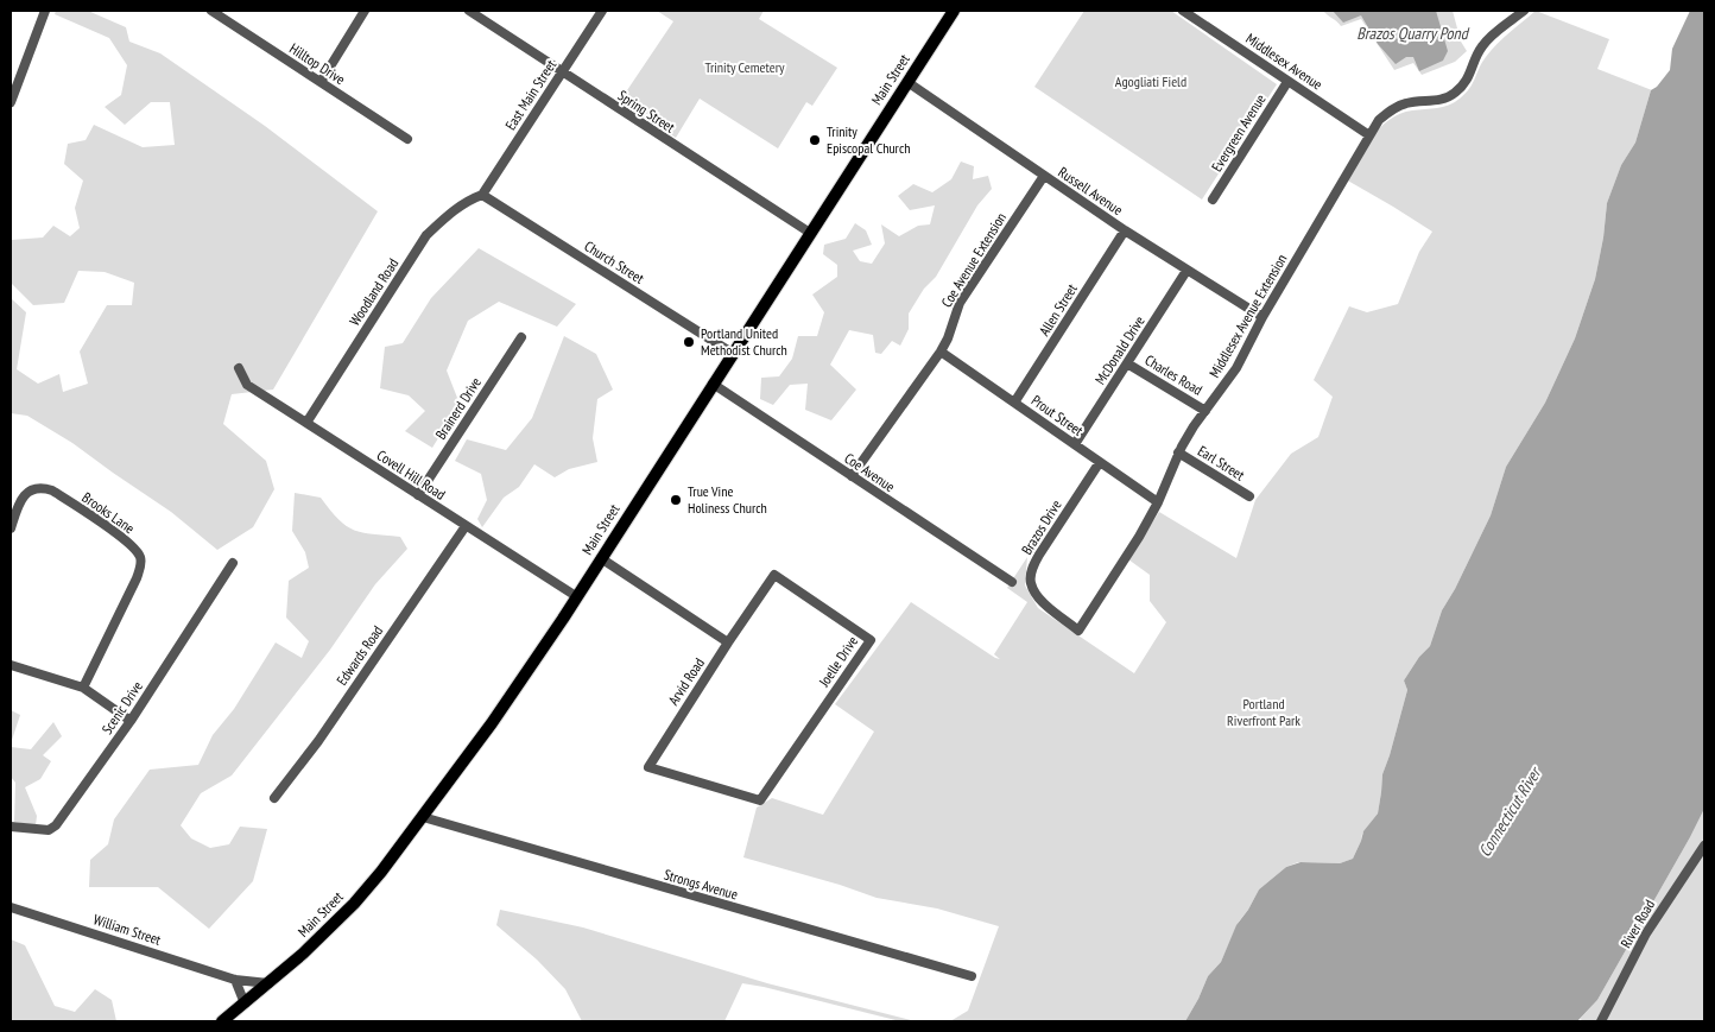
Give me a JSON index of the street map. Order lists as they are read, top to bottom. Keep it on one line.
{"streets":{"main road":["Main Street"],"street":["Middlesex Avenue","Hilltop Drive","East Main Street","Spring Street","Evergreen Avenue","Russell Avenue","Coe Avenue Extension","Church Street","Woodland Road","Allen Street","Middlesex Avenue Extension","McDonald Drive","Charles Road","Brainerd Drive","Prout Street","Earl Street","Coe Avenue","Covell Hill Road","Brooks Lane","Brazos Drive","Edwards Road","Joelle Drive","Arvid Road","Scenic Drive","Strongs Avenue","River Road","William Street"]},"crossings":[["Middlesex Avenue","Evergreen Avenue"],["Middlesex Avenue","Middlesex Avenue Extension"],["Main Street","Spring Street"],["Main Street","Russell Avenue"],["Main Street","Church Street"],["Main Street","Coe Avenue"],["Main Street","Covell Hill Road"],["Main Street","Strongs Avenue"],["Main Street","William Street"],["East Main Street","Spring Street"],["East Main Street","Church Street"],["East Main Street","Woodland Road"],["Russell Avenue","Coe Avenue Extension"],["Russell Avenue","Allen Street"],["Russell Avenue","Middlesex Avenue Extension"],["Russell Avenue","McDonald Drive"],["Coe Avenue Extension","Prout Street"],["Coe Avenue Extension","Coe Avenue"],["Church Street","Woodland Road"],["Woodland Road","Covell Hill Road"],["Allen Street","Prout Street"],["Middlesex Avenue Extension","Charles Road"],["Middlesex Avenue Extension","Prout Street"],["Middlesex Avenue Extension","Earl Street"],["Middlesex Avenue Extension","Brazos Drive"],["McDonald Drive","Charles Road"],["McDonald Drive","Prout Street"],["Brainerd Drive","Covell Hill Road"],["Prout Street","Brazos Drive"],["Covell Hill Road","Edwards Road"],["Joelle Drive","Arvid Road"]],"water":["Brazos Quarry Pond","Connecticut River"],"parks":["Trinity Cemetery","Agogliati Field","Portland Riverfront Park"],"places":["Trinity Episcopal Church","Portland United Methodist Church","True Vine Holiness Church"]}
